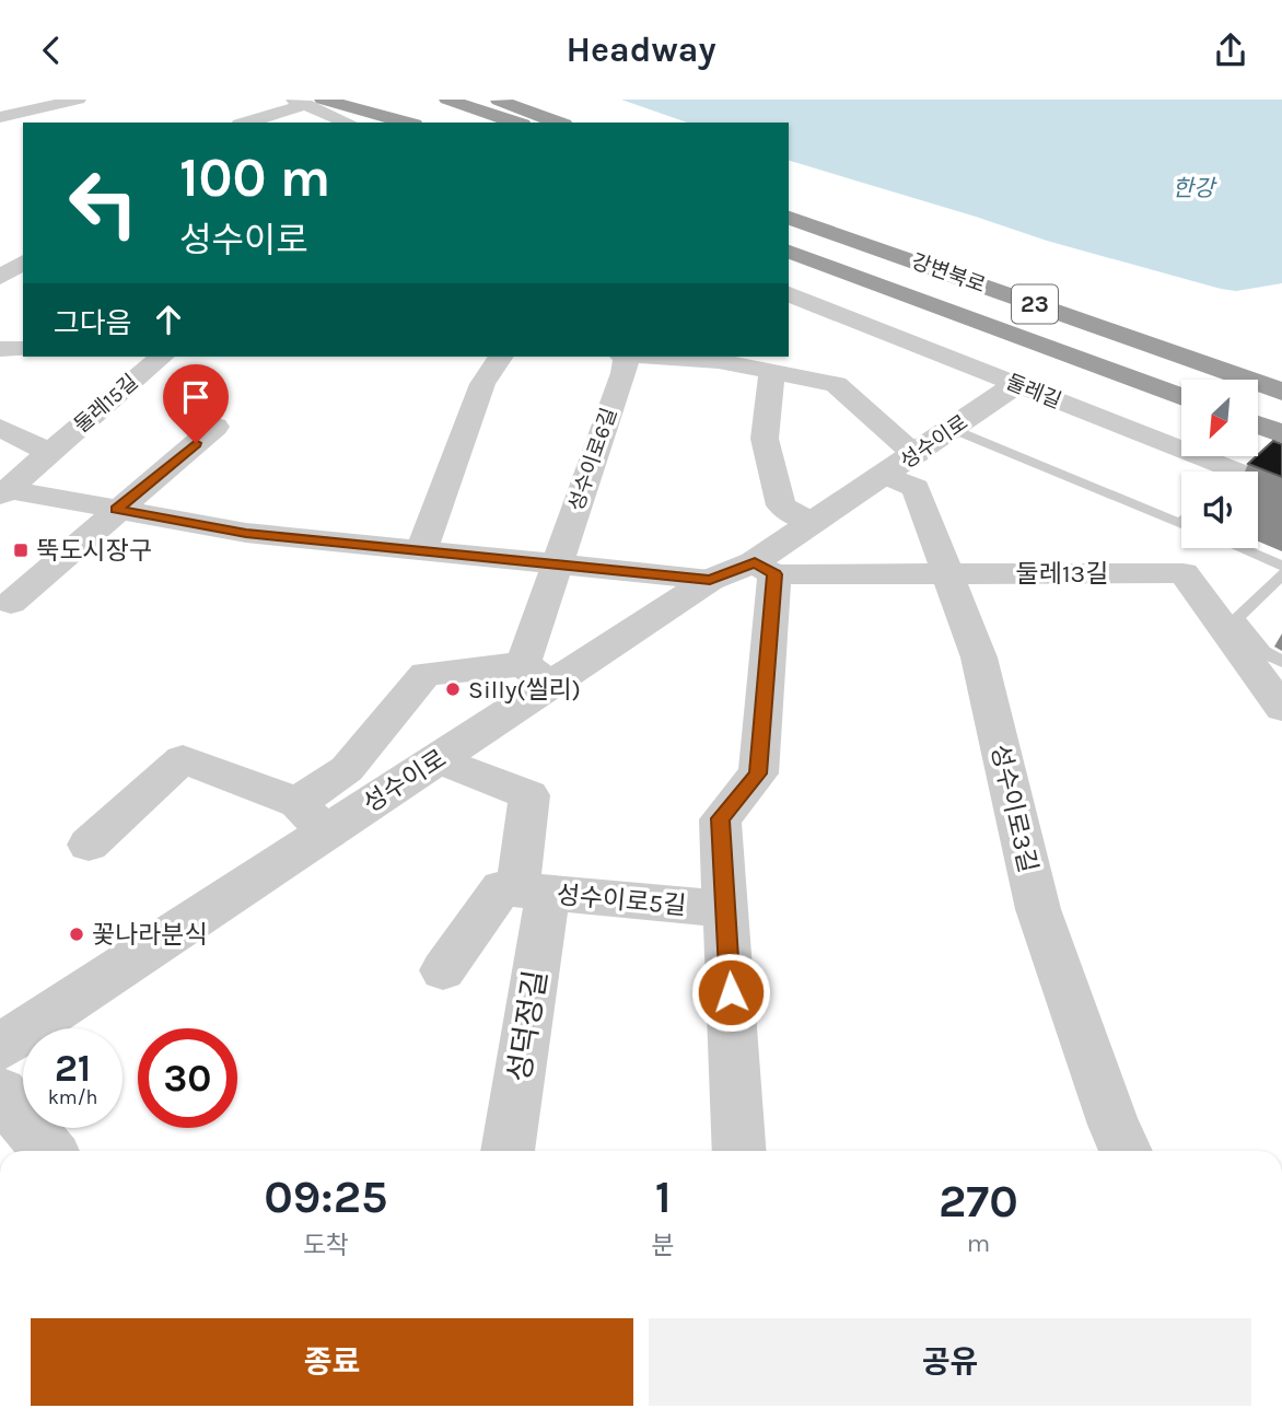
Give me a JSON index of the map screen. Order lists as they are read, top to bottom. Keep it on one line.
{"streets":{"highway":["강변북로","23"],"street":["둘레길","둘레15길","성수이로","성수이로6길","둘레13길","성수이로3길","성수이로5길","성덕정길"]},"crossings":[["둘레길","성수이로"],["성수이로","성수이로6길"],["성수이로","둘레13길"],["성수이로","성수이로3길"],["성수이로","성수이로5길"],["둘레13길","성수이로3길"],["둘레13길","성수이로5길"],["성수이로5길","성덕정길"]],"water":["한강"],"places":{"transit":["뚝도시장구"],"other":["Silly(씰리)","꽃나라분식"]},"north":"bottom left","page":{"header":"Headway","turn":["100 m","성수이로"],"then":"그다음","speed":"21 km/h","limit":"30","eta":["09:25","도착","1","분","270","m"],"buttons":["종료","공유"]}}
